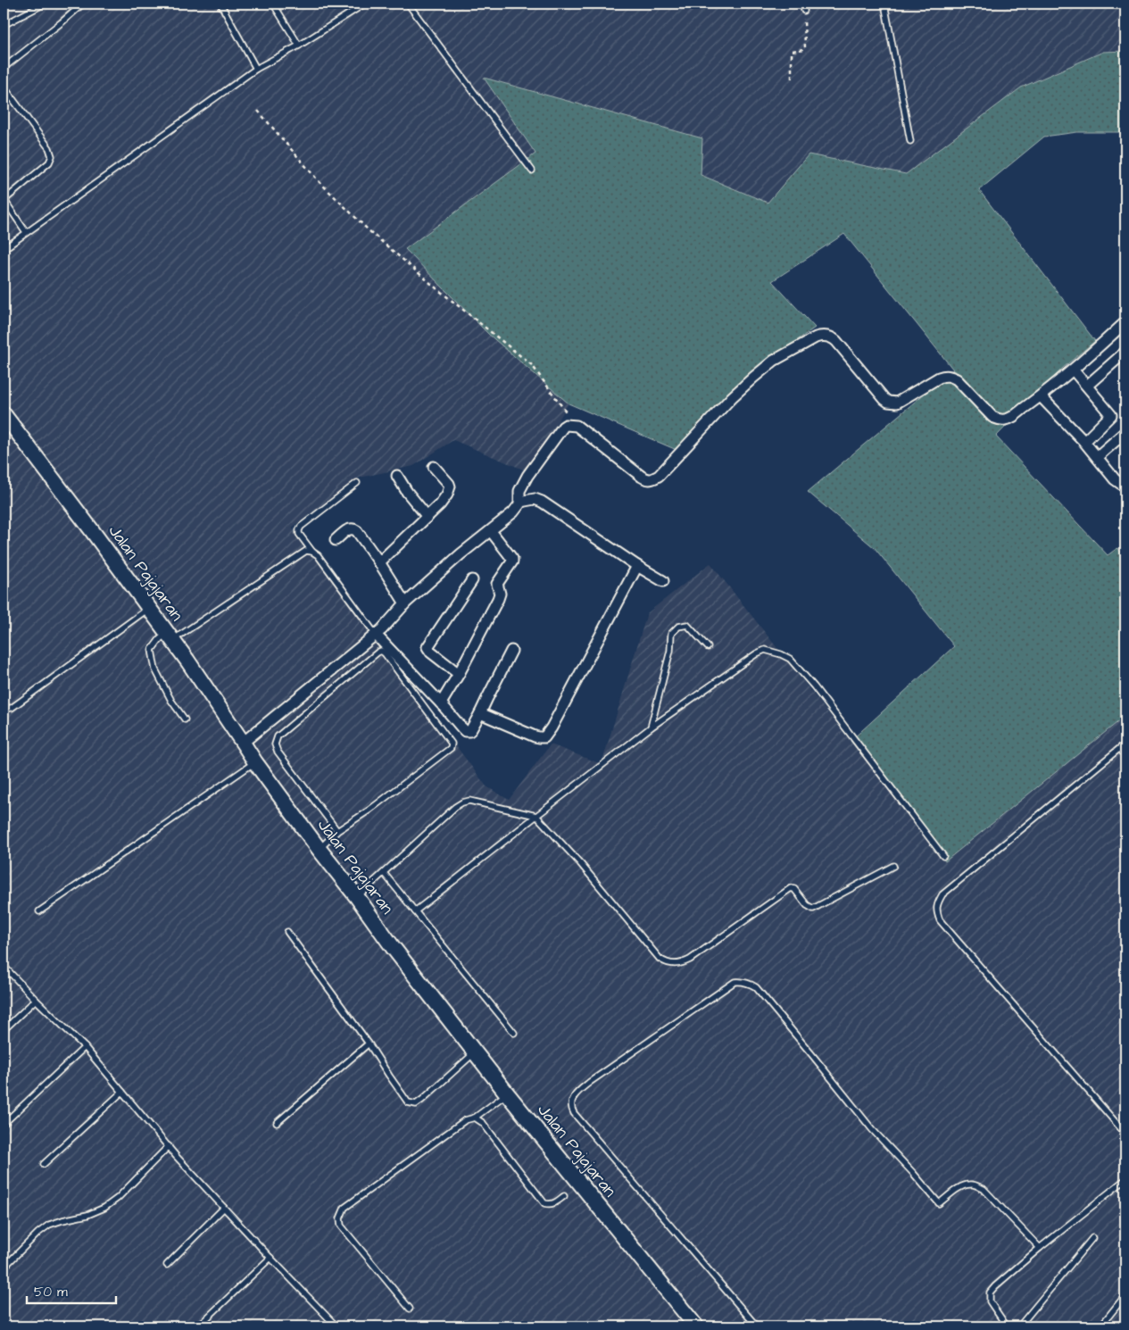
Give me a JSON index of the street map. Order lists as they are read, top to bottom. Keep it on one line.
{"streets":{"main road":["Jalan Pajajaran"]},"scale_bar":"50 m"}
